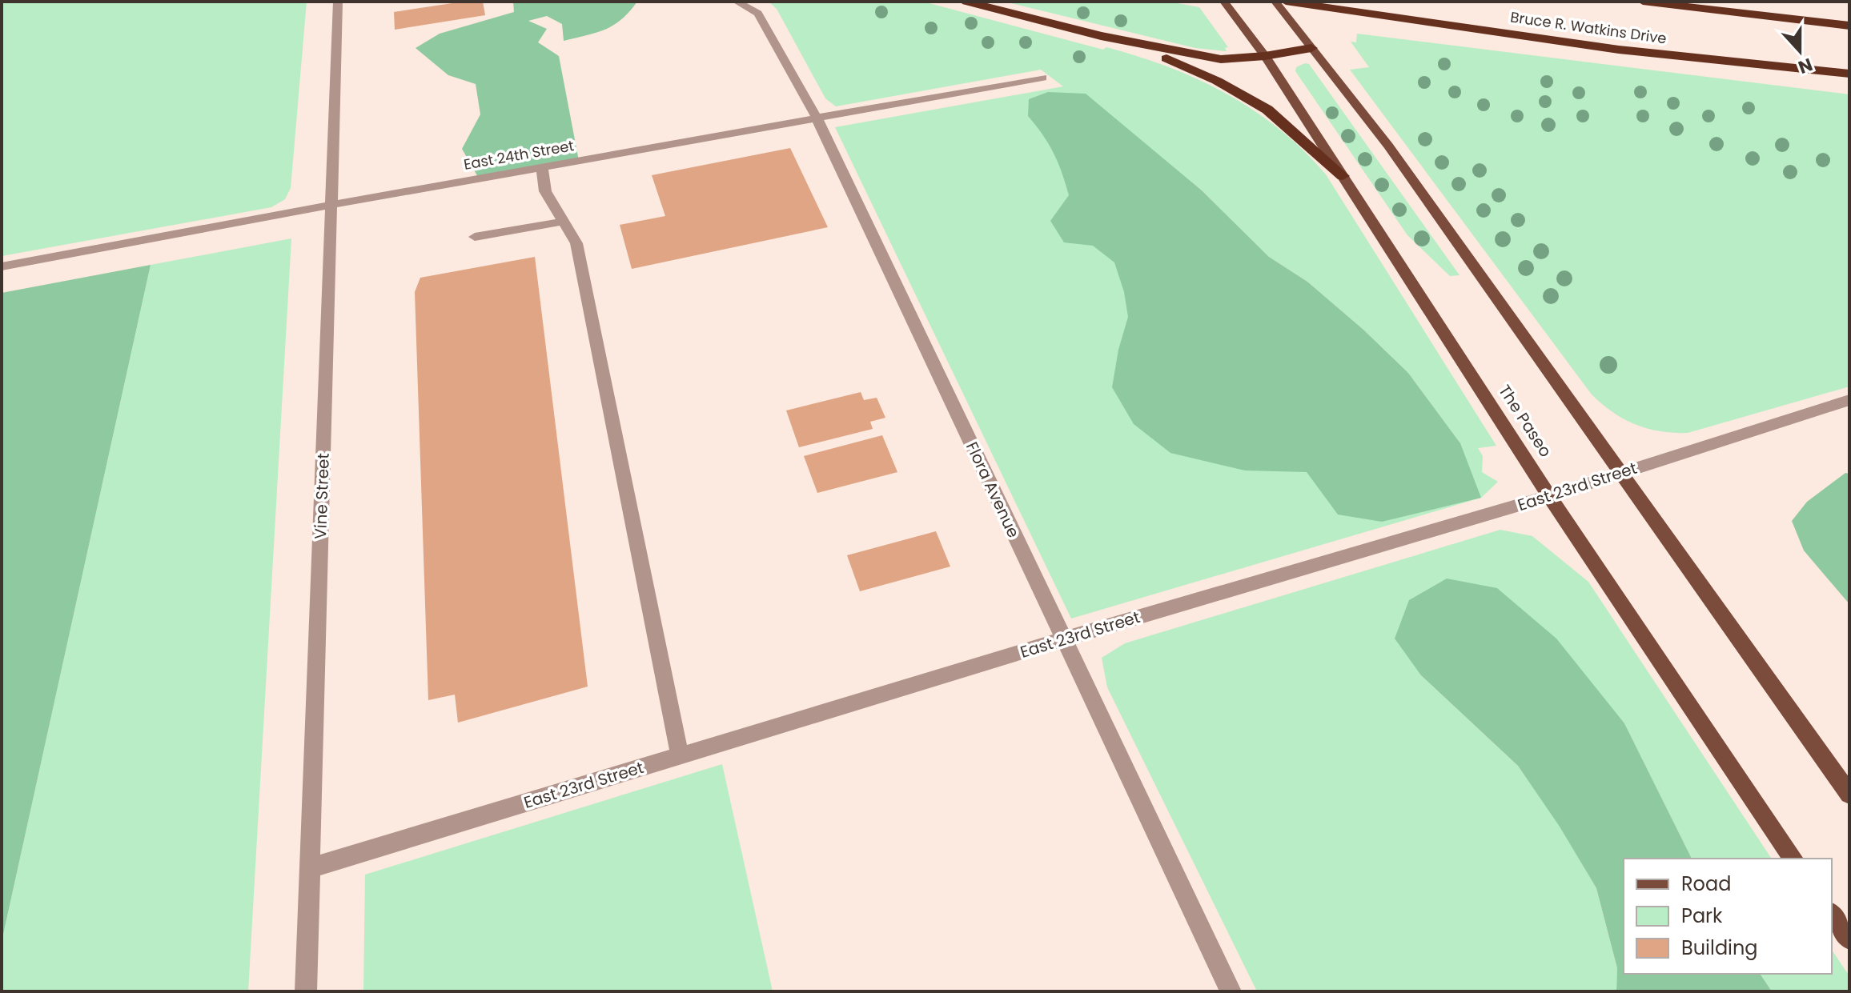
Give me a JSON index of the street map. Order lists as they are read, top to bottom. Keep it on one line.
{"streets":{"highway":["Bruce R. Watkins Drive"],"main road":["The Paseo"],"street":["East 24th Street","East 23rd Street","Flora Avenue","Vine Street"]},"crossings":[["East 24th Street","Flora Avenue"],["East 24th Street","Vine Street"],["The Paseo","East 23rd Street"],["East 23rd Street","Flora Avenue"],["East 23rd Street","Vine Street"]],"legend":["Road","Park","Building"],"north":"bottom"}
